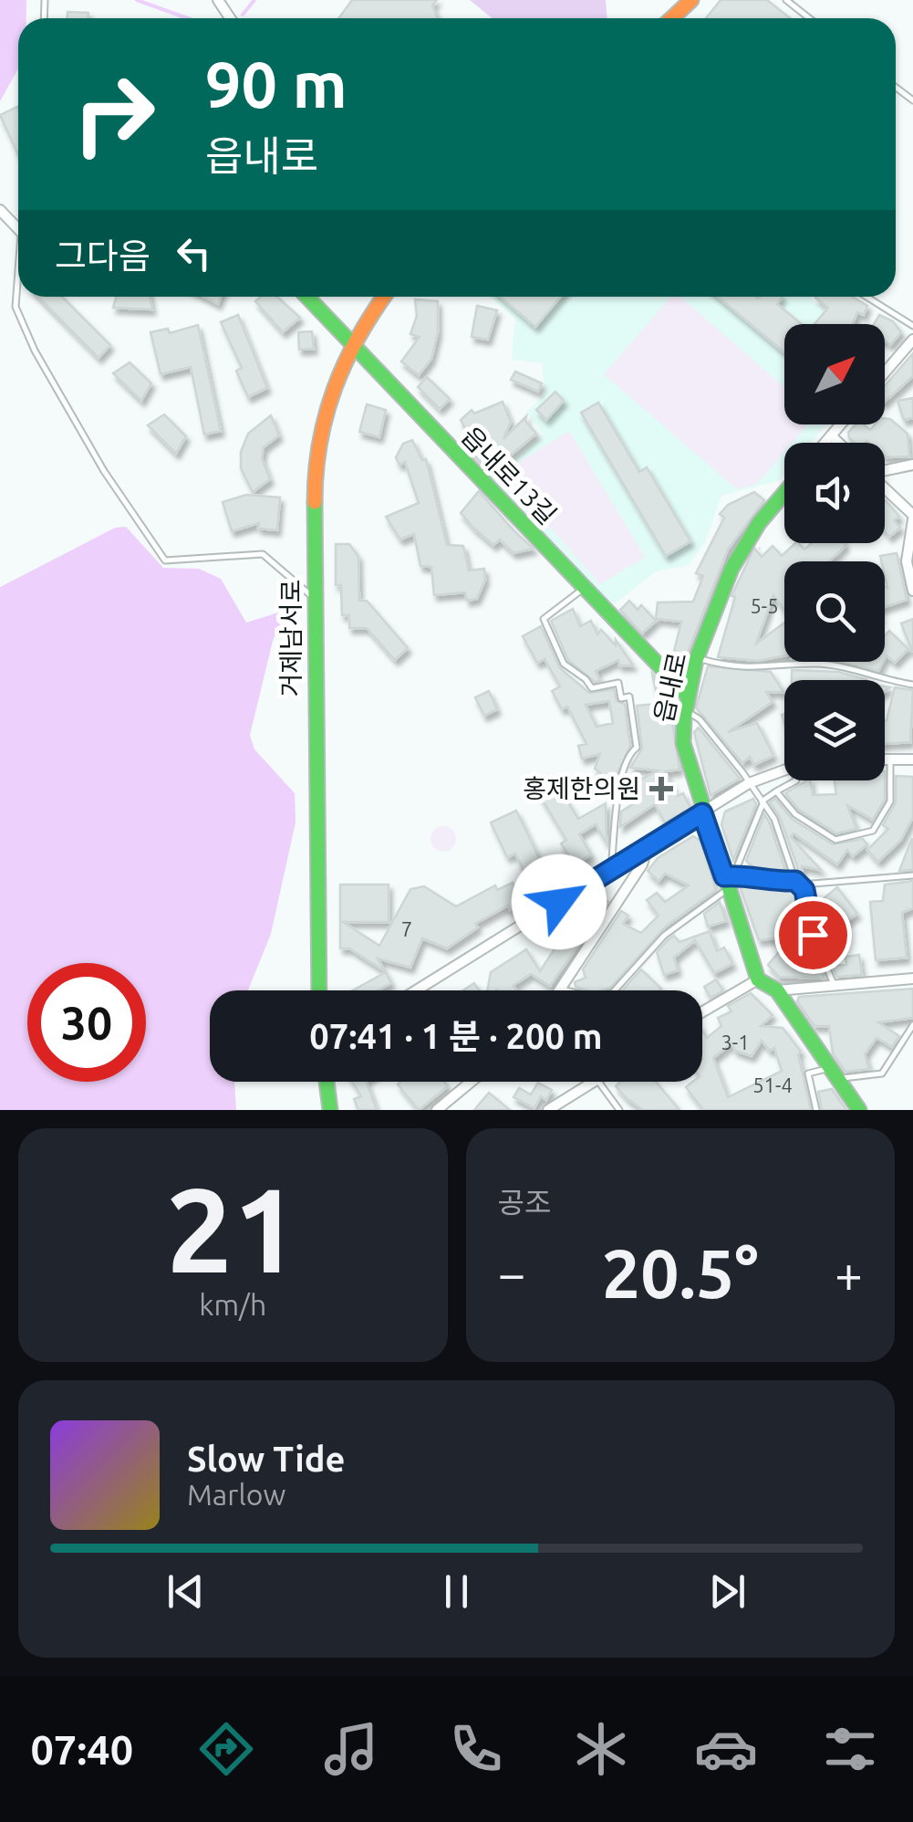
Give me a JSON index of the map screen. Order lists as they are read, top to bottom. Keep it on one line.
{"streets":{"street":["읍내로13길","거제남서로","읍내로"]},"crossings":[["읍내로13길","거제남서로"],["읍내로13길","읍내로"]],"places":{"health":["홍제한의원"]},"house_numbers":["5-5","7","3-1","51-4"],"north":"top right","page":{"turn":["90 m","읍내로"],"then":"그다음","limit":"30","trip":"07:41 · 1 분 · 200 m","tile":[["21","km/h"],"공조"],"heat":["−","20.5°","+"],"song":["Slow Tide","Marlow"],"tabs":"07:40"}}
